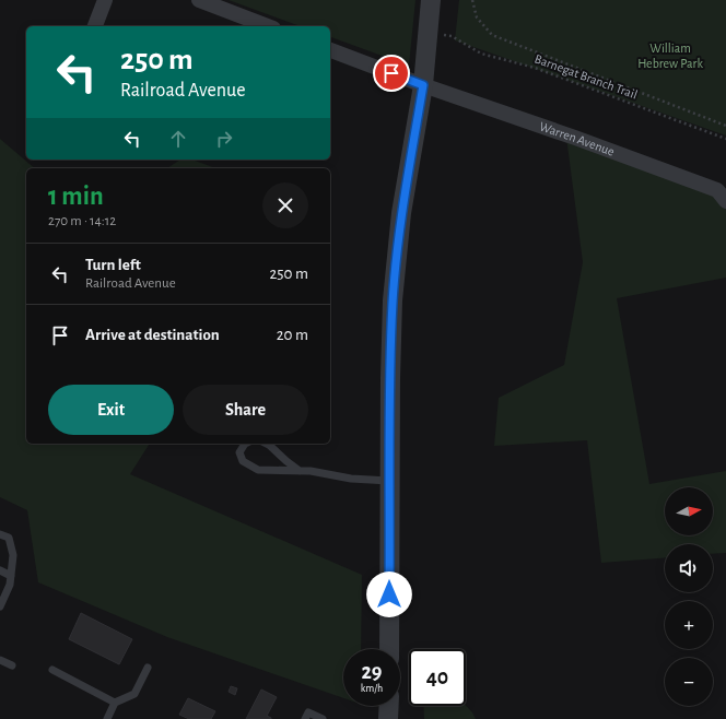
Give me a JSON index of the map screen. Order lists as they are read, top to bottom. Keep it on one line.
{"streets":{"street":["Warren Avenue"],"path":["Barnegat Branch Trail"]},"parks":["William Hebrew Park"],"north":"right","page":{"turn":["250 m","Railroad Avenue"],"heading":["1 min","270 m · 14:12"],"list":[{"name":"Turn left","note":"Railroad Avenue","value":"250 m"},{"name":"Arrive at destination","value":"20 m"}],"buttons":["Exit","Share"],"map_buttons":["+","−"],"speed":"29 km/h","limit":"40"}}
